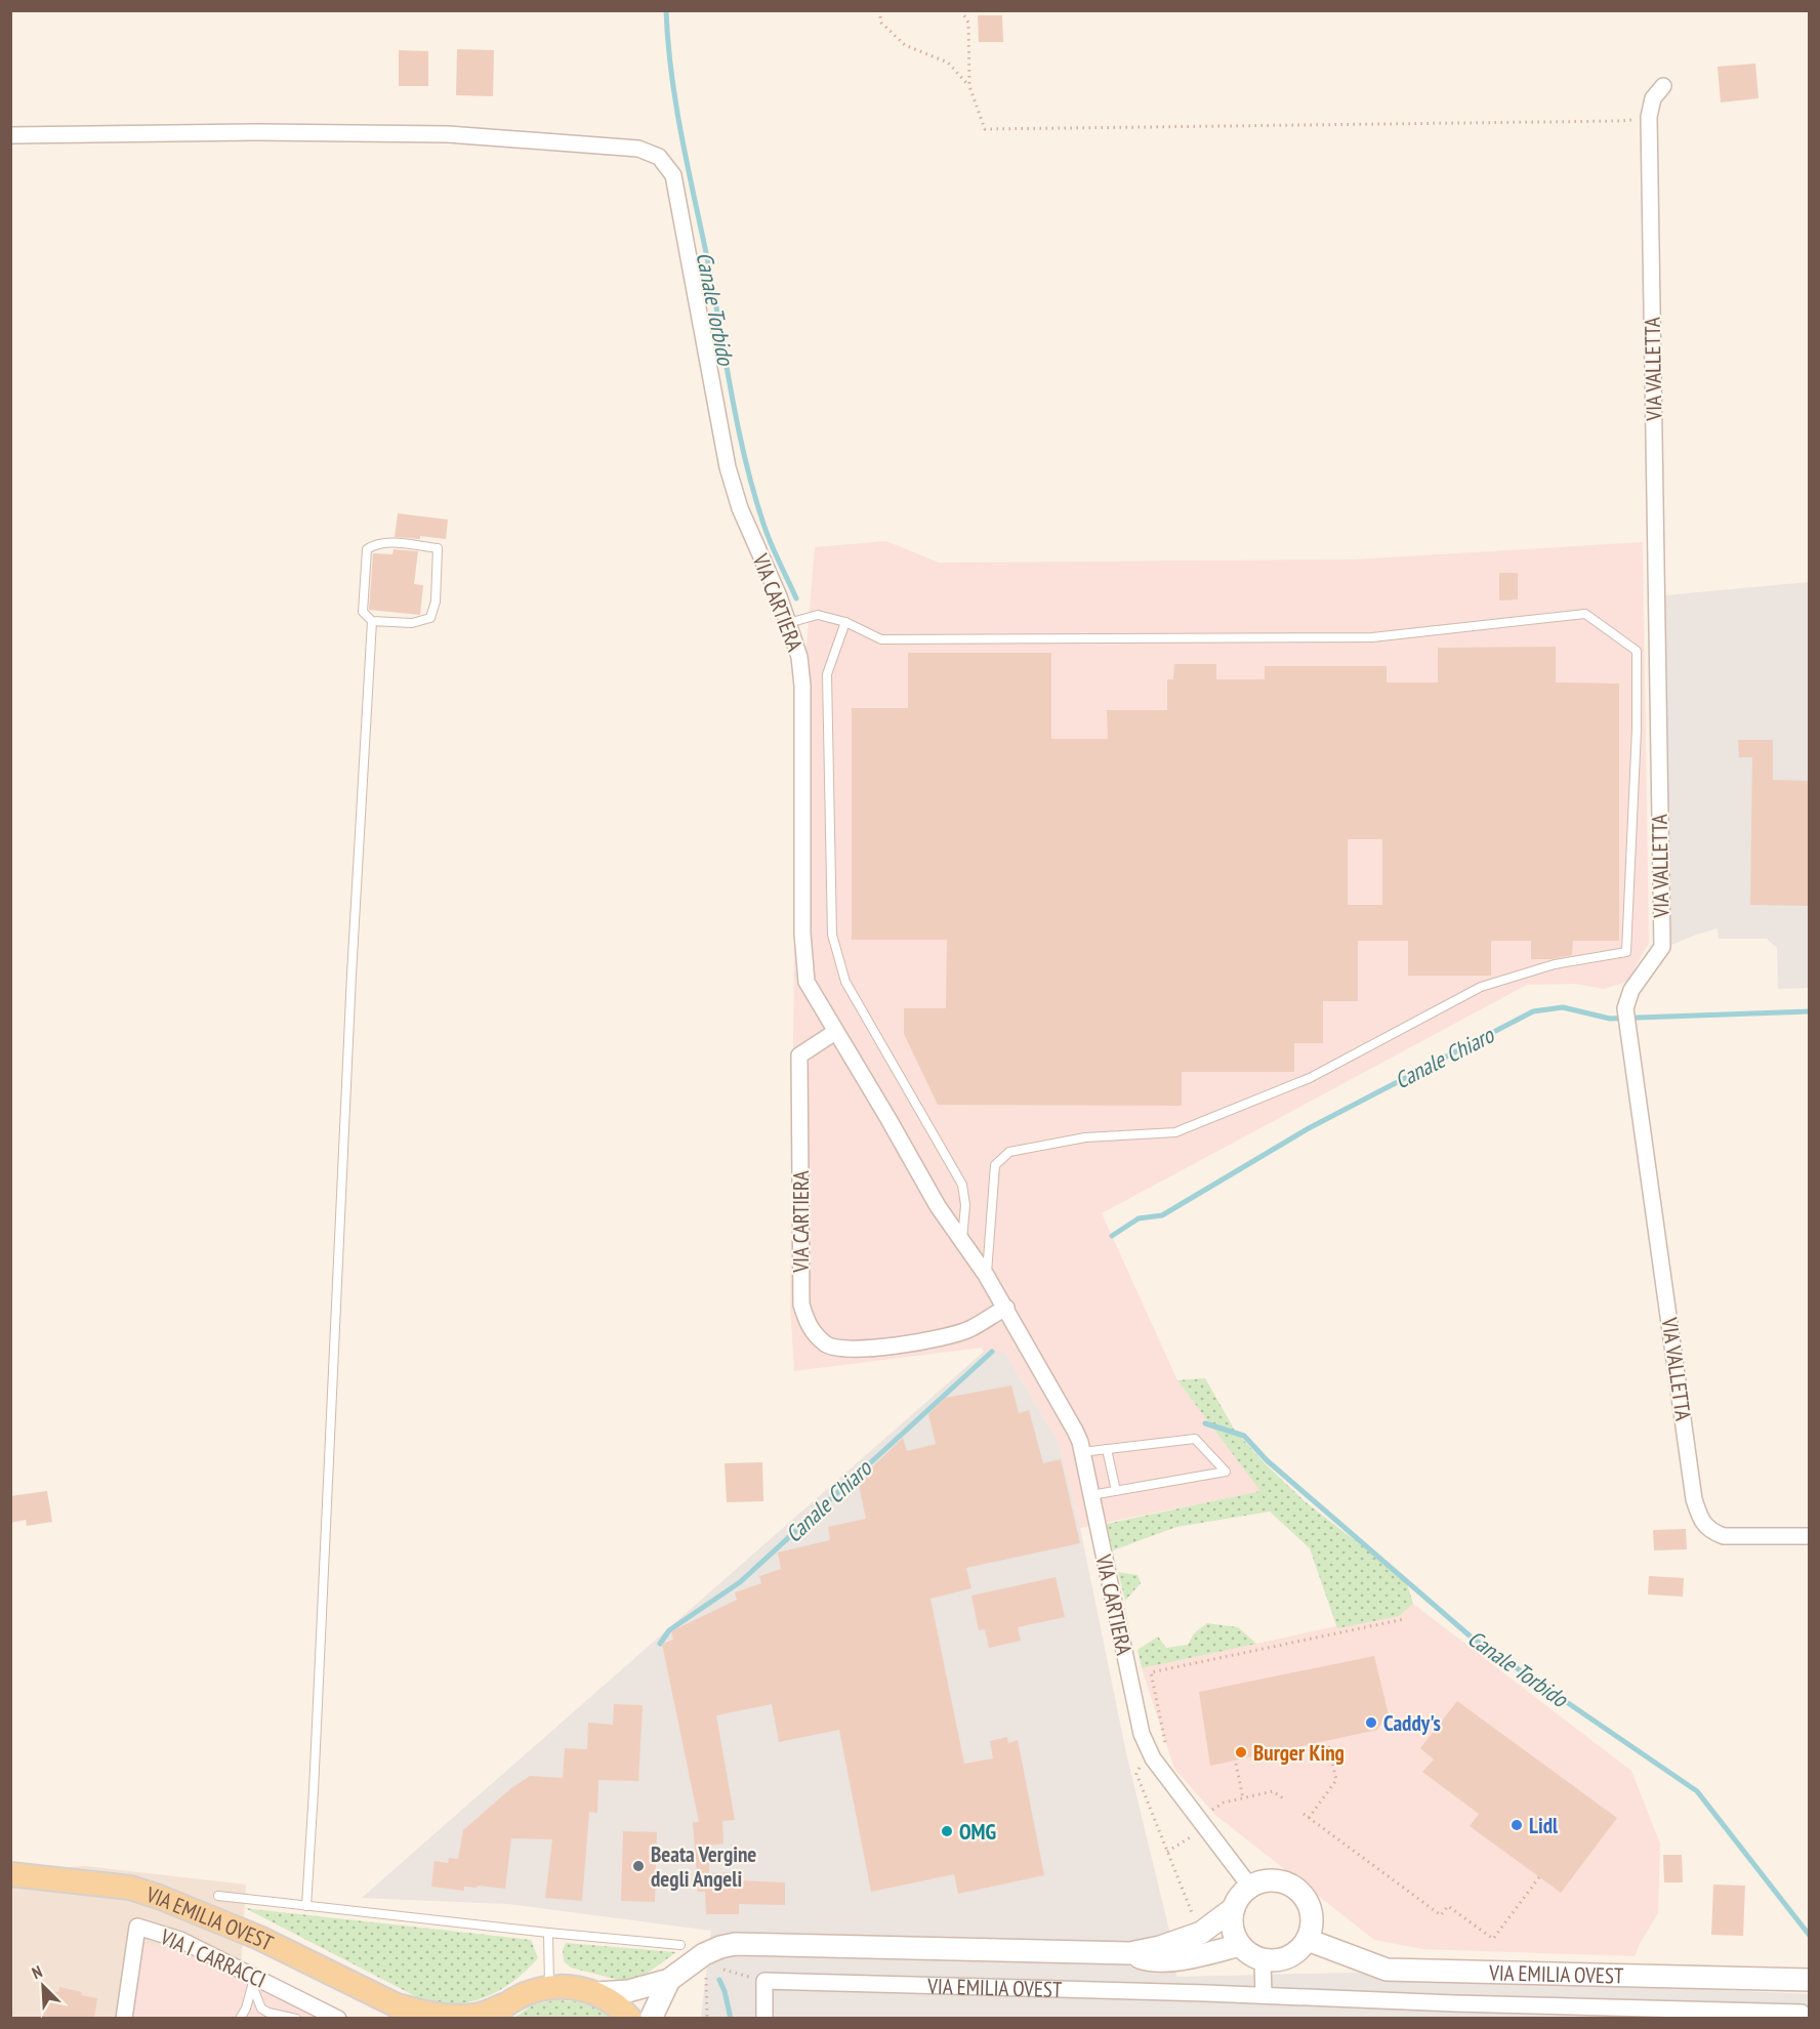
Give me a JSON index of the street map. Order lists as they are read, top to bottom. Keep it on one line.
{"streets":{"main road":["VIA EMILIA OVEST"],"street":["VIA VALLETTA","VIA CARTIERA","VIA I CARRACCI"]},"crossings":[["VIA CARTIERA","VIA EMILIA OVEST"]],"water":["Canale Torbido","Canale Chiaro"],"places":["Caddy's","Burger King","Lidl","OMG","Beata Vergine degli Angeli"],"north":"top left"}
